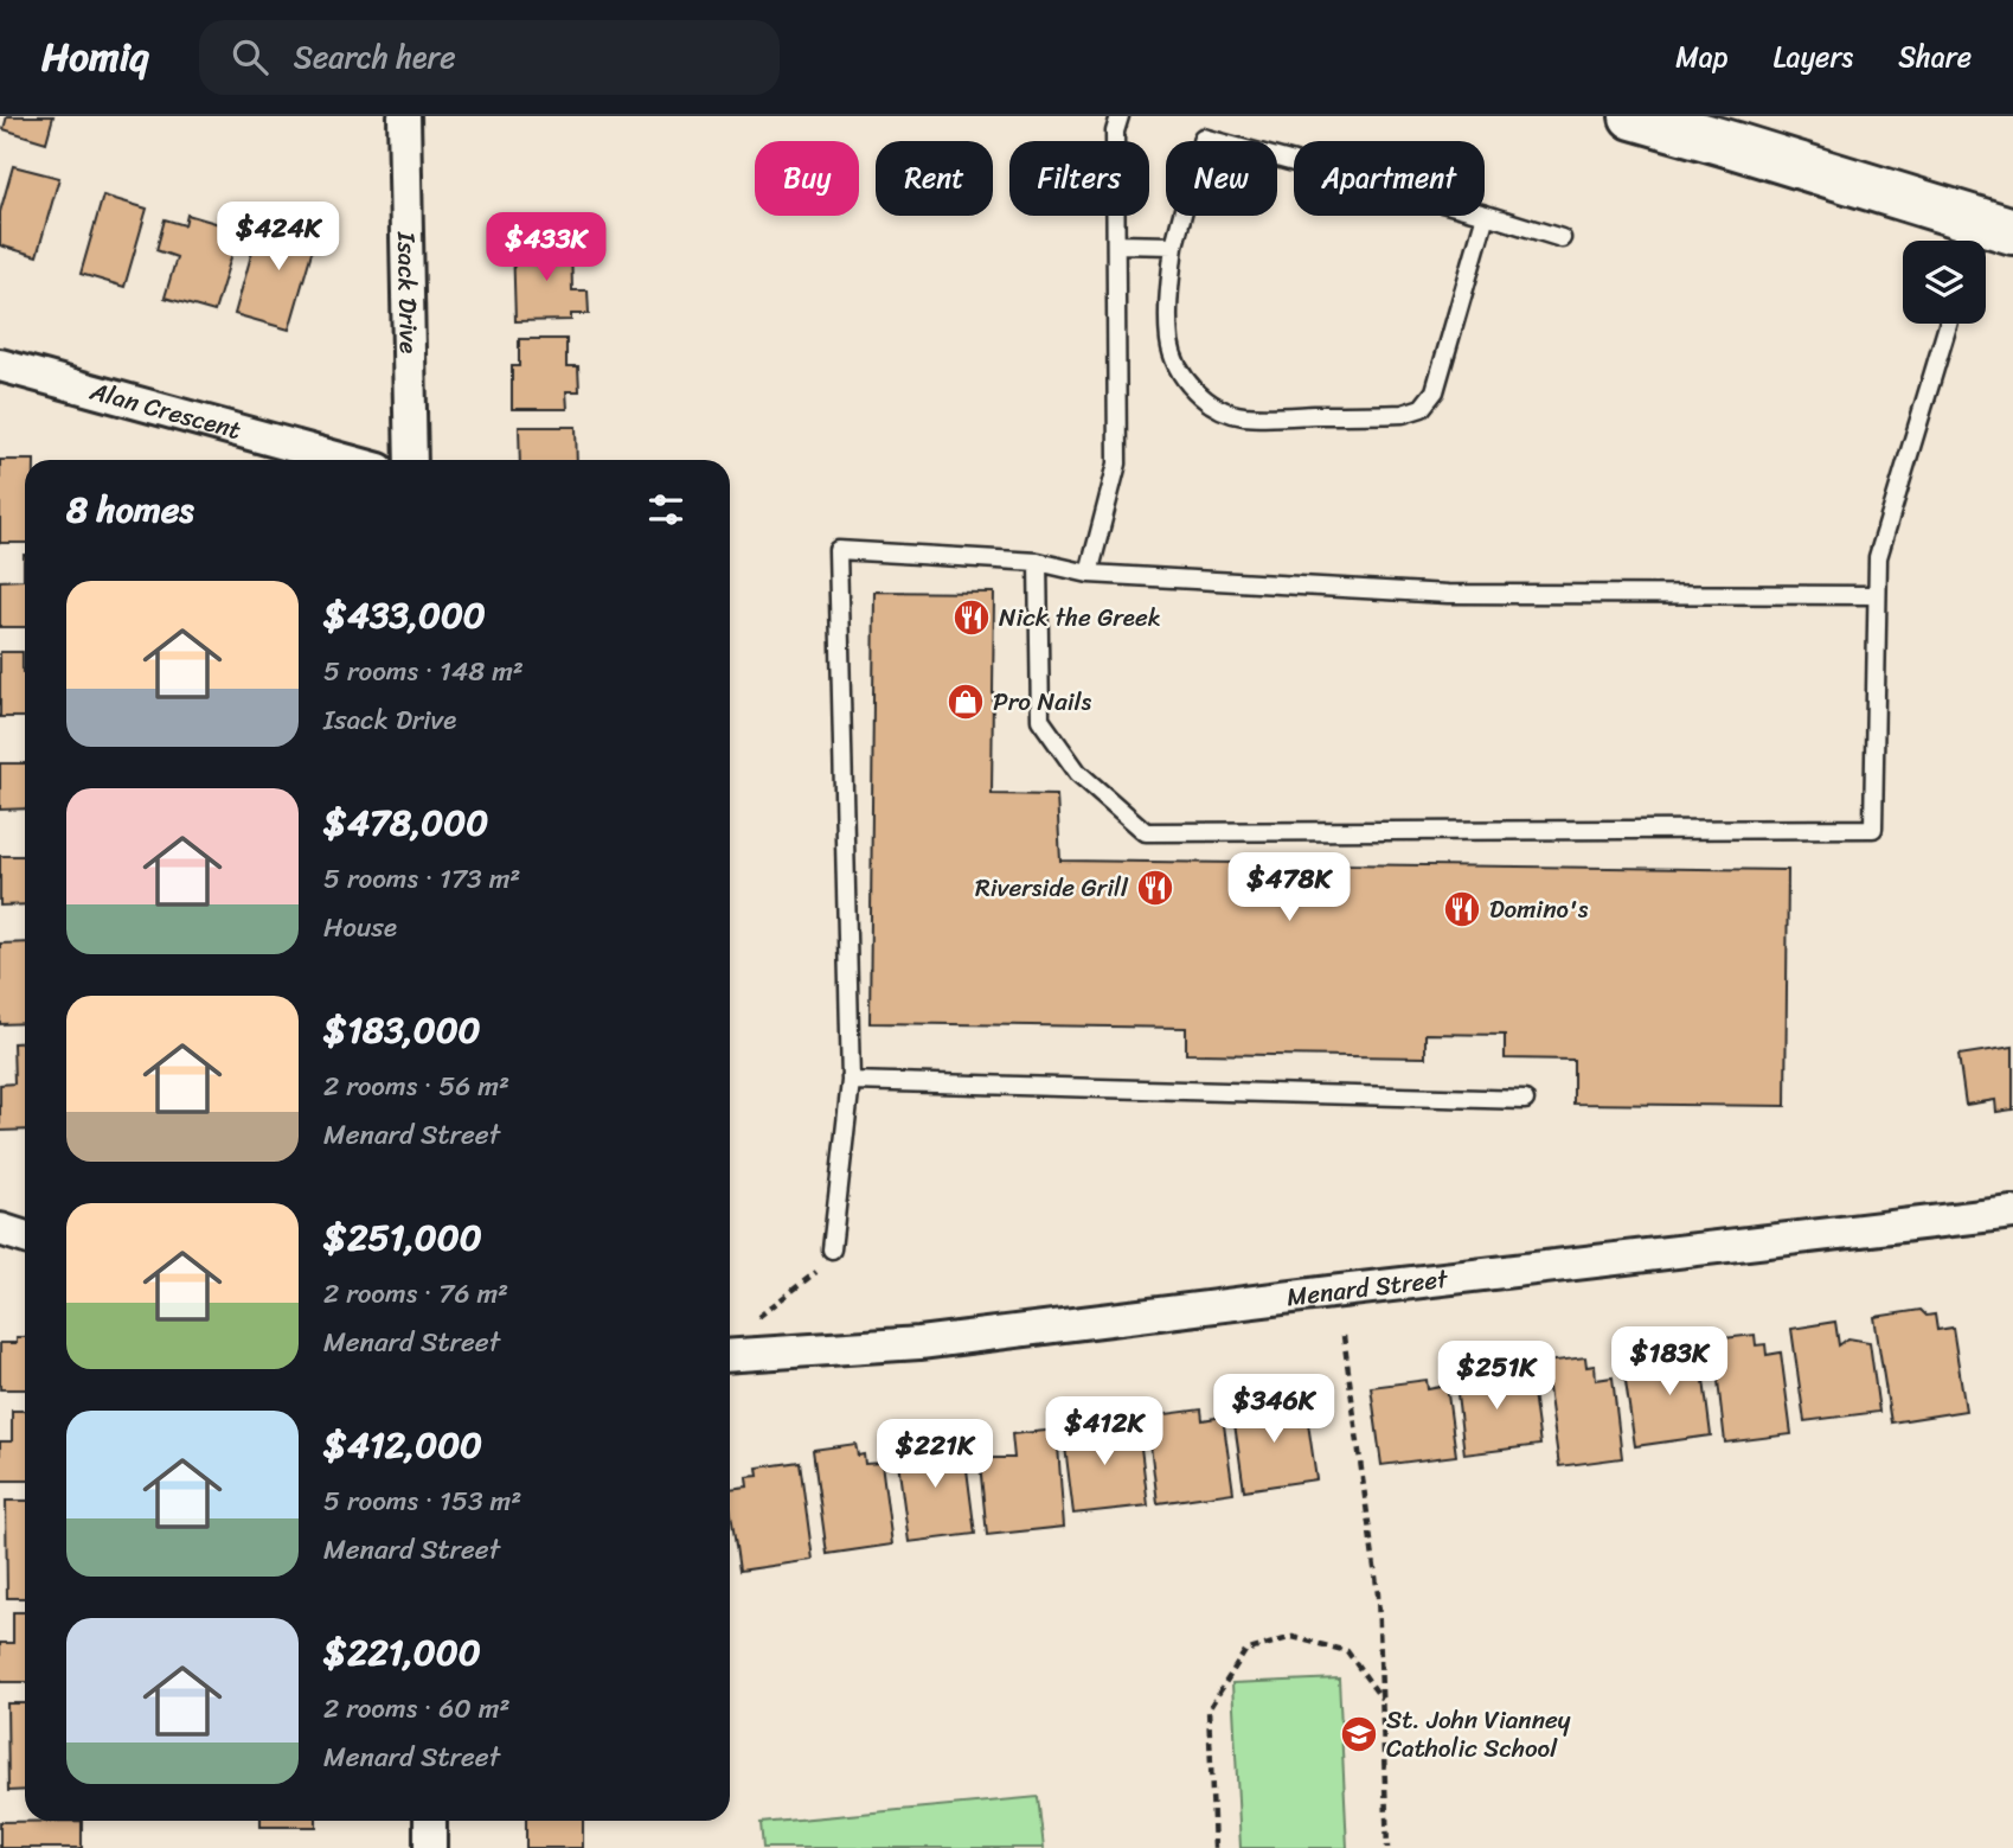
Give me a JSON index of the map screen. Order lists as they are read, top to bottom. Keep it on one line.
{"streets":{"street":["Isack Drive","Alan Crescent","Menard Street"]},"places":{"restaurant":["Nick the Greek","Riverside Grill","Domino's"],"shop":["Pro Nails"],"school or university":["St. John Vianney Catholic School"]},"page":{"header":"Homiq","search":"Search here","nav":["Map","Layers","Share"],"chip":["Buy","Rent","Filters","New","Apartment"],"price":["$424K","$433K","$478K","$183K","$251K","$346K","$412K","$221K"],"heading":"8 homes","list":[{"name":"$433,000","note":"5 rooms · 148 m² · Isack Drive"},{"name":"$478,000","note":"5 rooms · 173 m² · House"},{"name":"$183,000","note":"2 rooms · 56 m² · Menard Street"},{"name":"$251,000","note":"2 rooms · 76 m² · Menard Street"},{"name":"$412,000","note":"5 rooms · 153 m² · Menard Street"},{"name":"$221,000","note":"2 rooms · 60 m² · Menard Street"}]}}
